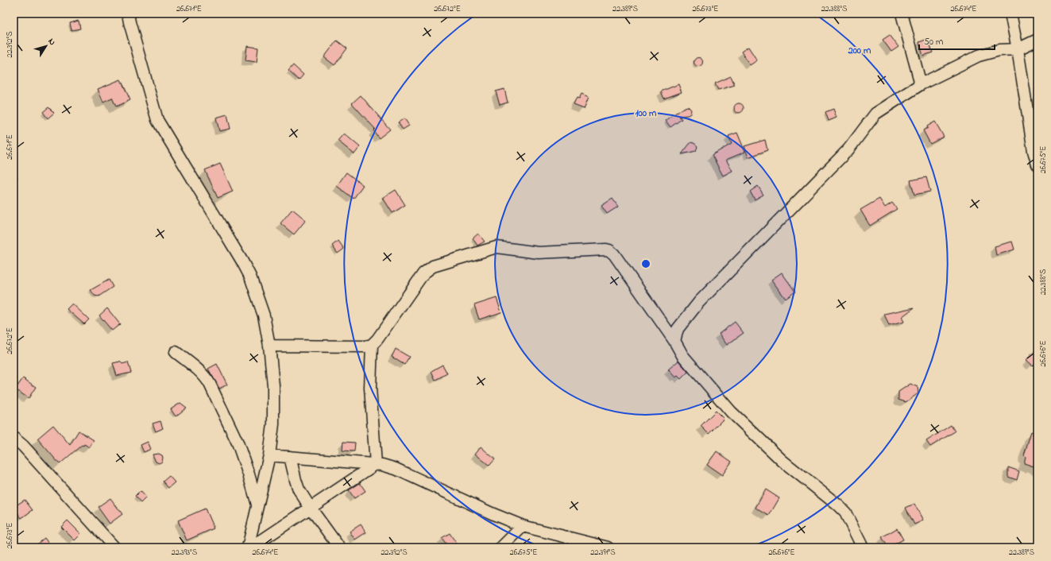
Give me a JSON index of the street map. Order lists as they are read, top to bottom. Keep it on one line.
{"scale_bar":"50 m","north":"top right","coordinates":["26.671°E","26.672°E","22.389°S","26.673°E","22.388°S","26.674°E","22.392°S","26.675°E","26.676°E","22.393°S","22.391°S"],"rings":["200 m","100 m"]}
